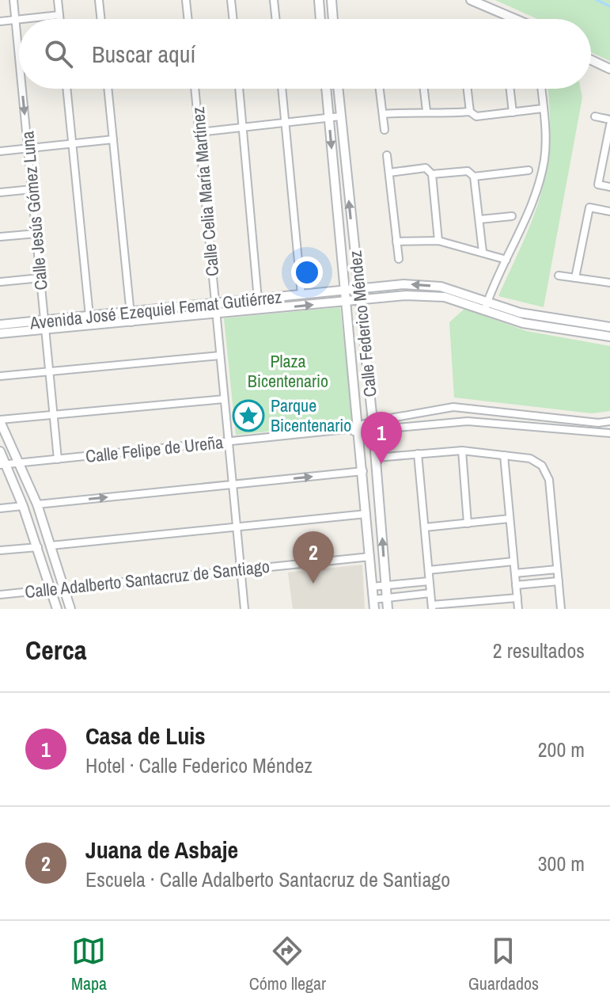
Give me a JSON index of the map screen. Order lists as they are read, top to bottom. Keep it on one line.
{"streets":{"street":["Calle Celia María Martínez","Calle Jesús Gómez Luna","Avenida José Ezequiel Femat Gutiérrez","Calle Federico Méndez","Calle Felipe de Ureña","Calle Adalberto Santacruz de Santiago"]},"crossings":[["Calle Celia María Martínez","Avenida José Ezequiel Femat Gutiérrez"],["Calle Celia María Martínez","Calle Felipe de Ureña"],["Calle Celia María Martínez","Calle Adalberto Santacruz de Santiago"],["Calle Jesús Gómez Luna","Avenida José Ezequiel Femat Gutiérrez"],["Calle Jesús Gómez Luna","Calle Felipe de Ureña"],["Avenida José Ezequiel Femat Gutiérrez","Calle Federico Méndez"],["Calle Federico Méndez","Calle Felipe de Ureña"],["Calle Federico Méndez","Calle Adalberto Santacruz de Santiago"]],"parks":["Plaza Bicentenario"],"places":{"place":["Parque Bicentenario"]},"page":{"search":"Buscar aquí","pins":["1","2"],"heading":["Cerca","2 resultados"],"list":[{"mark":"1","name":"Casa de Luis","note":"Hotel · Calle Federico Méndez","value":"200 m"},{"mark":"2","name":"Juana de Asbaje","note":"Escuela · Calle Adalberto Santacruz de Santiago","value":"300 m"}],"nav":["Mapa","Cómo llegar","Guardados"]}}
